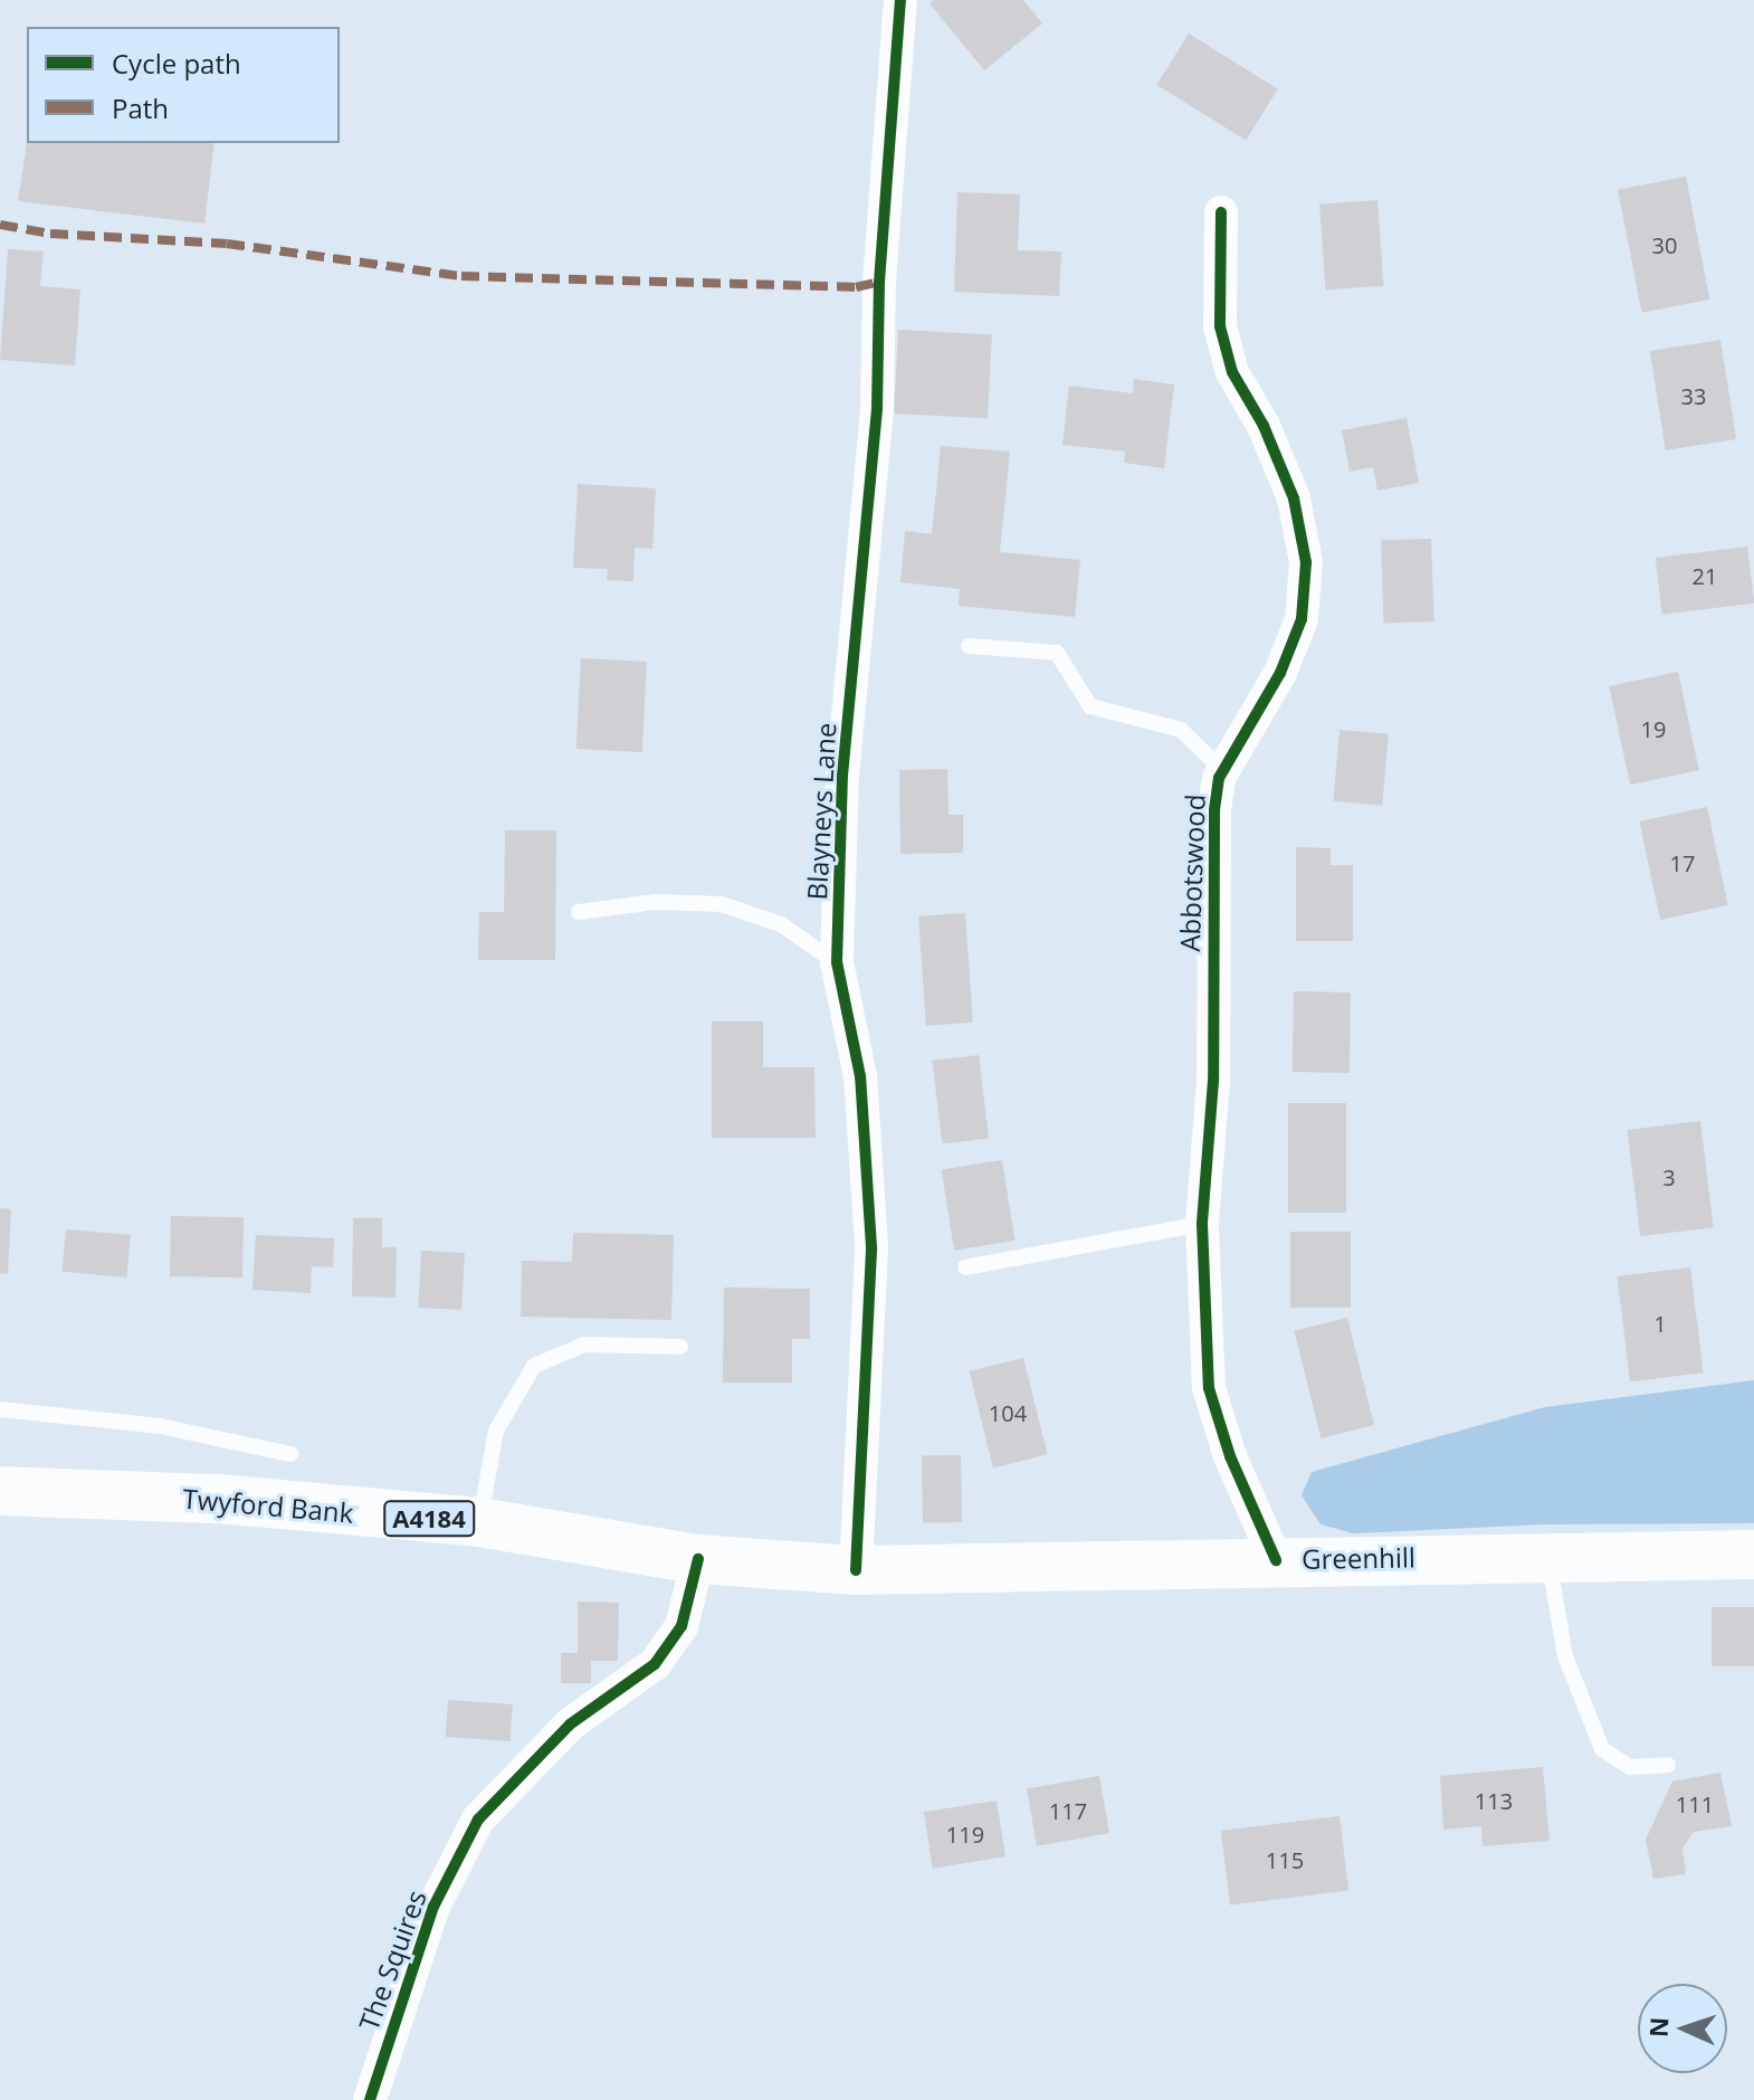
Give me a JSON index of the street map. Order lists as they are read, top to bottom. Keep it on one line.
{"streets":{"main road":["Twyford Bank","A4184","Greenhill"],"street":["Blayneys Lane","Abbotswood","The Squires"]},"crossings":[["Blayneys Lane","Twyford Bank"],["Blayneys Lane","Greenhill"],["Abbotswood","Greenhill"],["Twyford Bank","Greenhill"],["Twyford Bank","The Squires"]],"house_numbers":["30","33","21","19","17","3","1","104","113","111","117","119","115"],"legend":["Cycle path","Path"],"north":"left"}
